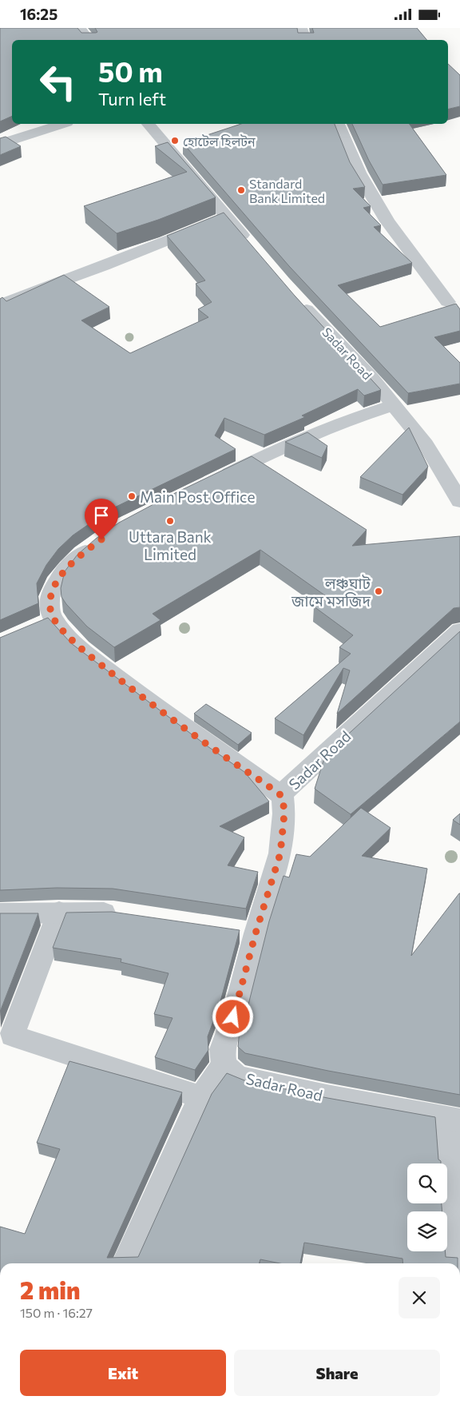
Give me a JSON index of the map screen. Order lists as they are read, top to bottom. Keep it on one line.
{"streets":{"street":["Sadar Road"]},"places":["হোটেল হিলটন","Standard Bank Limited","Main Post Office","Uttara Bank Limited","লঞ্চঘাট জামে মসজিদ"],"page":{"status":"16:25","turn":["50 m","Turn left"],"heading":["2 min","150 m · 16:27"],"buttons":["Exit","Share"]}}
